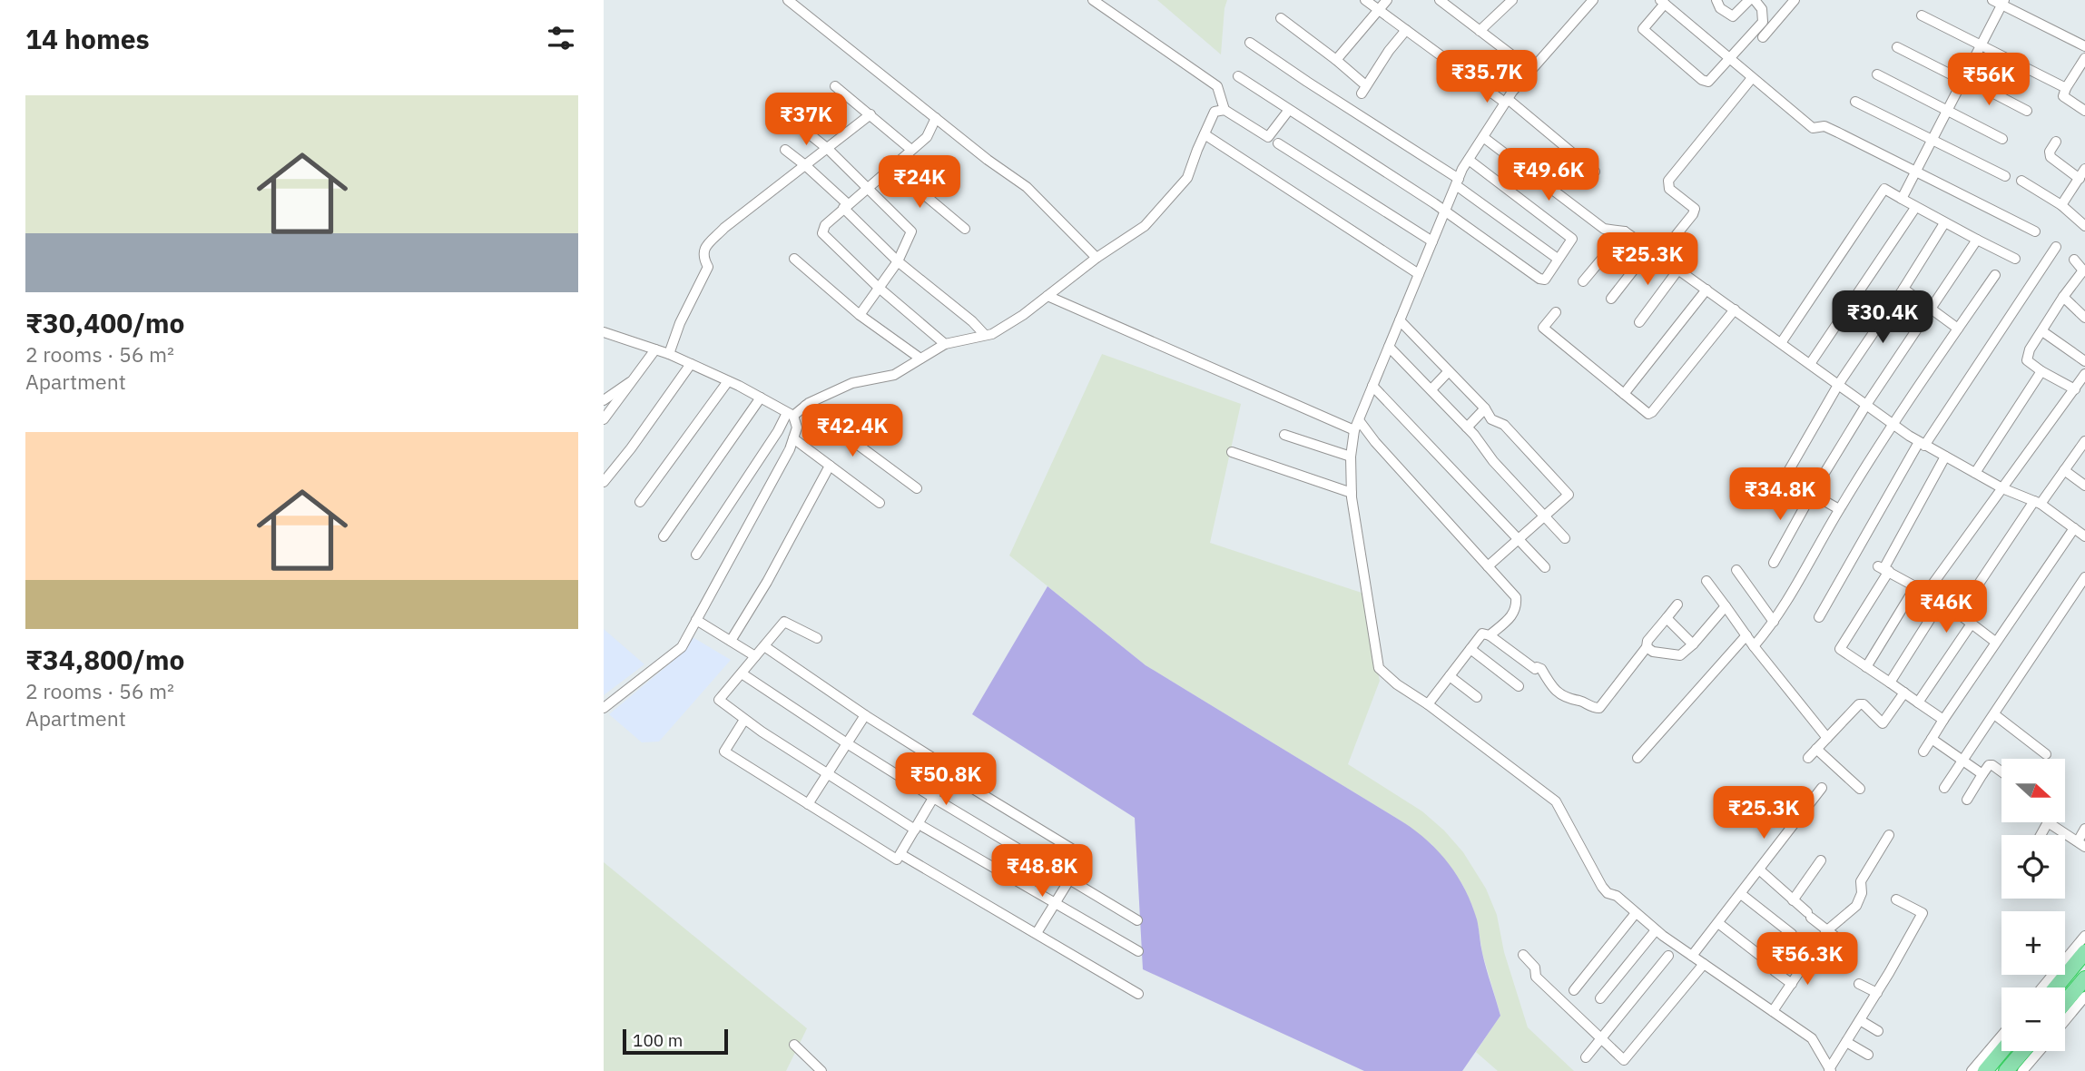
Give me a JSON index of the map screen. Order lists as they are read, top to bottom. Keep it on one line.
{"scale_bar":"100 m","north":"right","page":{"heading":"14 homes","price":["₹35.7K","₹56K","₹37K","₹49.6K","₹24K","₹25.3K","₹30.4K","₹42.4K","₹34.8K","₹46K","₹50.8K","₹25.3K","₹48.8K","₹56.3K"],"list":[{"name":"₹30,400/mo","note":"2 rooms · 56 m² · Apartment"},{"name":"₹34,800/mo","note":"2 rooms · 56 m² · Apartment"}],"map_buttons":["+","−"],"scale":"100 m"}}
